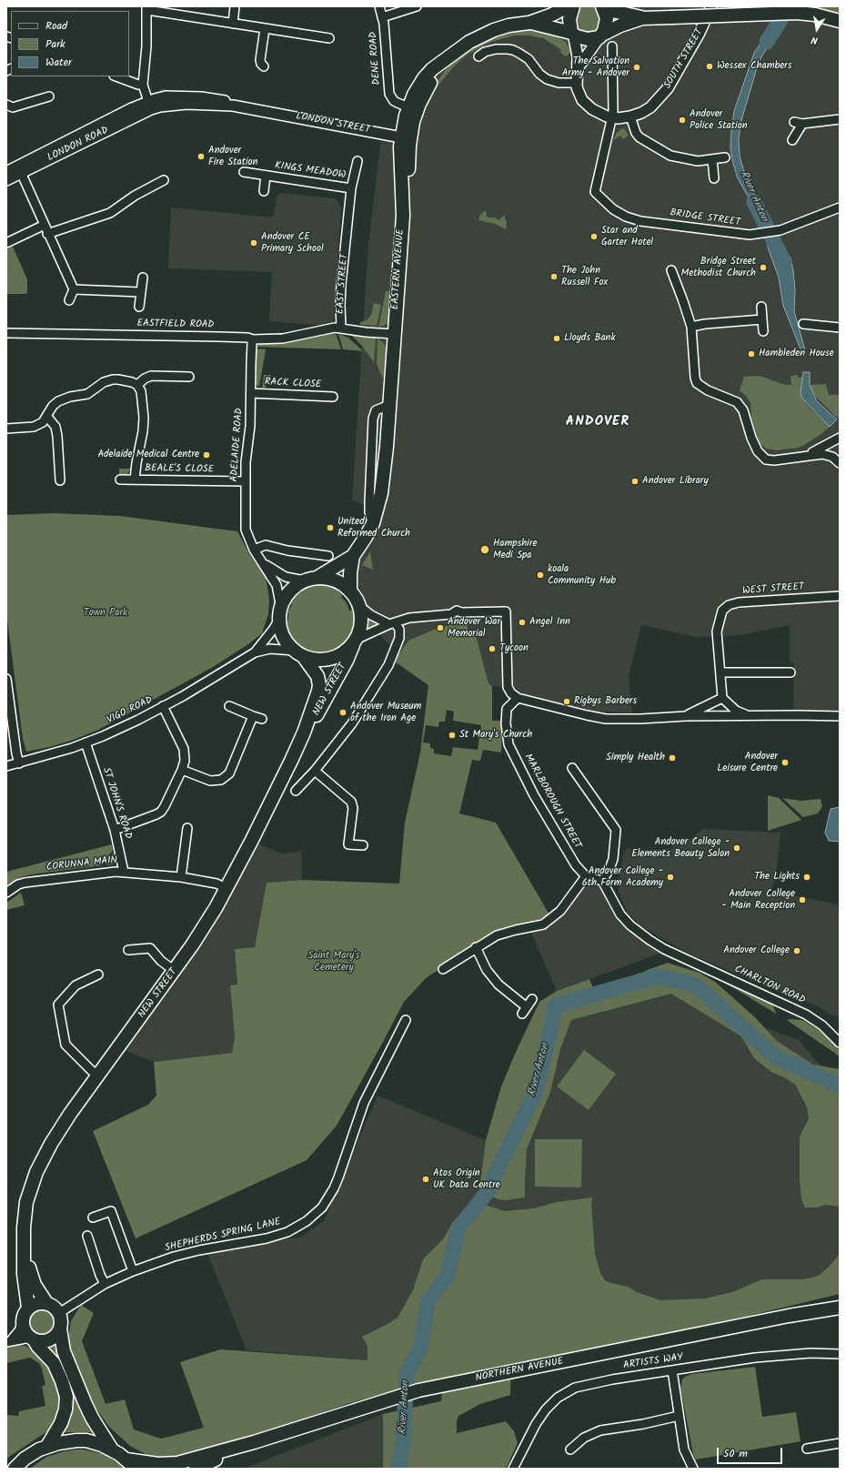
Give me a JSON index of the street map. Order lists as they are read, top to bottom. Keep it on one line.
{"streets":{"main road":["EASTERN AVENUE","NEW STREET","NORTHERN AVENUE"],"street":["DENE ROAD","SOUTH STREET","LONDON STREET","LONDON ROAD","KINGS MEADOW","BRIDGE STREET","EAST STREET","EASTFIELD ROAD","RACK CLOSE","ADELAIDE ROAD","BEALE'S CLOSE","WEST STREET","VIGO ROAD","MARLBOROUGH STREET","ST JOHN'S ROAD","CORUNNA MAIN","CHARLTON ROAD","SHEPHERDS SPRING LANE","ARTISTS WAY"]},"crossings":[["DENE ROAD","EASTERN AVENUE"],["SOUTH STREET","BRIDGE STREET"],["SOUTH STREET","EASTERN AVENUE"],["LONDON STREET","LONDON ROAD"],["LONDON STREET","EASTERN AVENUE"],["KINGS MEADOW","EAST STREET"],["EASTERN AVENUE","EAST STREET"],["EAST STREET","EASTFIELD ROAD"],["EASTFIELD ROAD","ADELAIDE ROAD"],["RACK CLOSE","ADELAIDE ROAD"],["ADELAIDE ROAD","BEALE'S CLOSE"],["ADELAIDE ROAD","NEW STREET"],["ADELAIDE ROAD","VIGO ROAD"],["NEW STREET","VIGO ROAD"],["NEW STREET","CORUNNA MAIN"],["NEW STREET","SHEPHERDS SPRING LANE"],["VIGO ROAD","ST JOHN'S ROAD"],["ST JOHN'S ROAD","CORUNNA MAIN"]],"districts":["ANDOVER"],"water":["River Anton"],"parks":["Town Park","Saint Mary's Cemetery"],"places":["Wessex Chambers","The Salvation Army - Andover","Andover Police Station","Andover Fire Station","Star and Garter Hotel","Andover CE Primary School","Bridge Street Methodist Church","The John Russell Fox","Lloyds Bank","Hambleden House","Adelaide Medical Centre","Andover Library","United Reformed Church","Hampshire Medi Spa","koala Community Hub","Angel Inn","Andover War Memorial","Tycoon","Rigbys Barbers","Andover Museum of the Iron Age","St Mary's Church","Simply Health","Andover Leisure Centre","Andover College - Elements Beauty Salon","Andover College - 6th Form Academy","The Lights","Andover College - Main Reception","Andover College","Atos Origin UK Data Centre"],"legend":["Road","Park","Water"],"scale_bar":"50 m","north":"bottom"}
